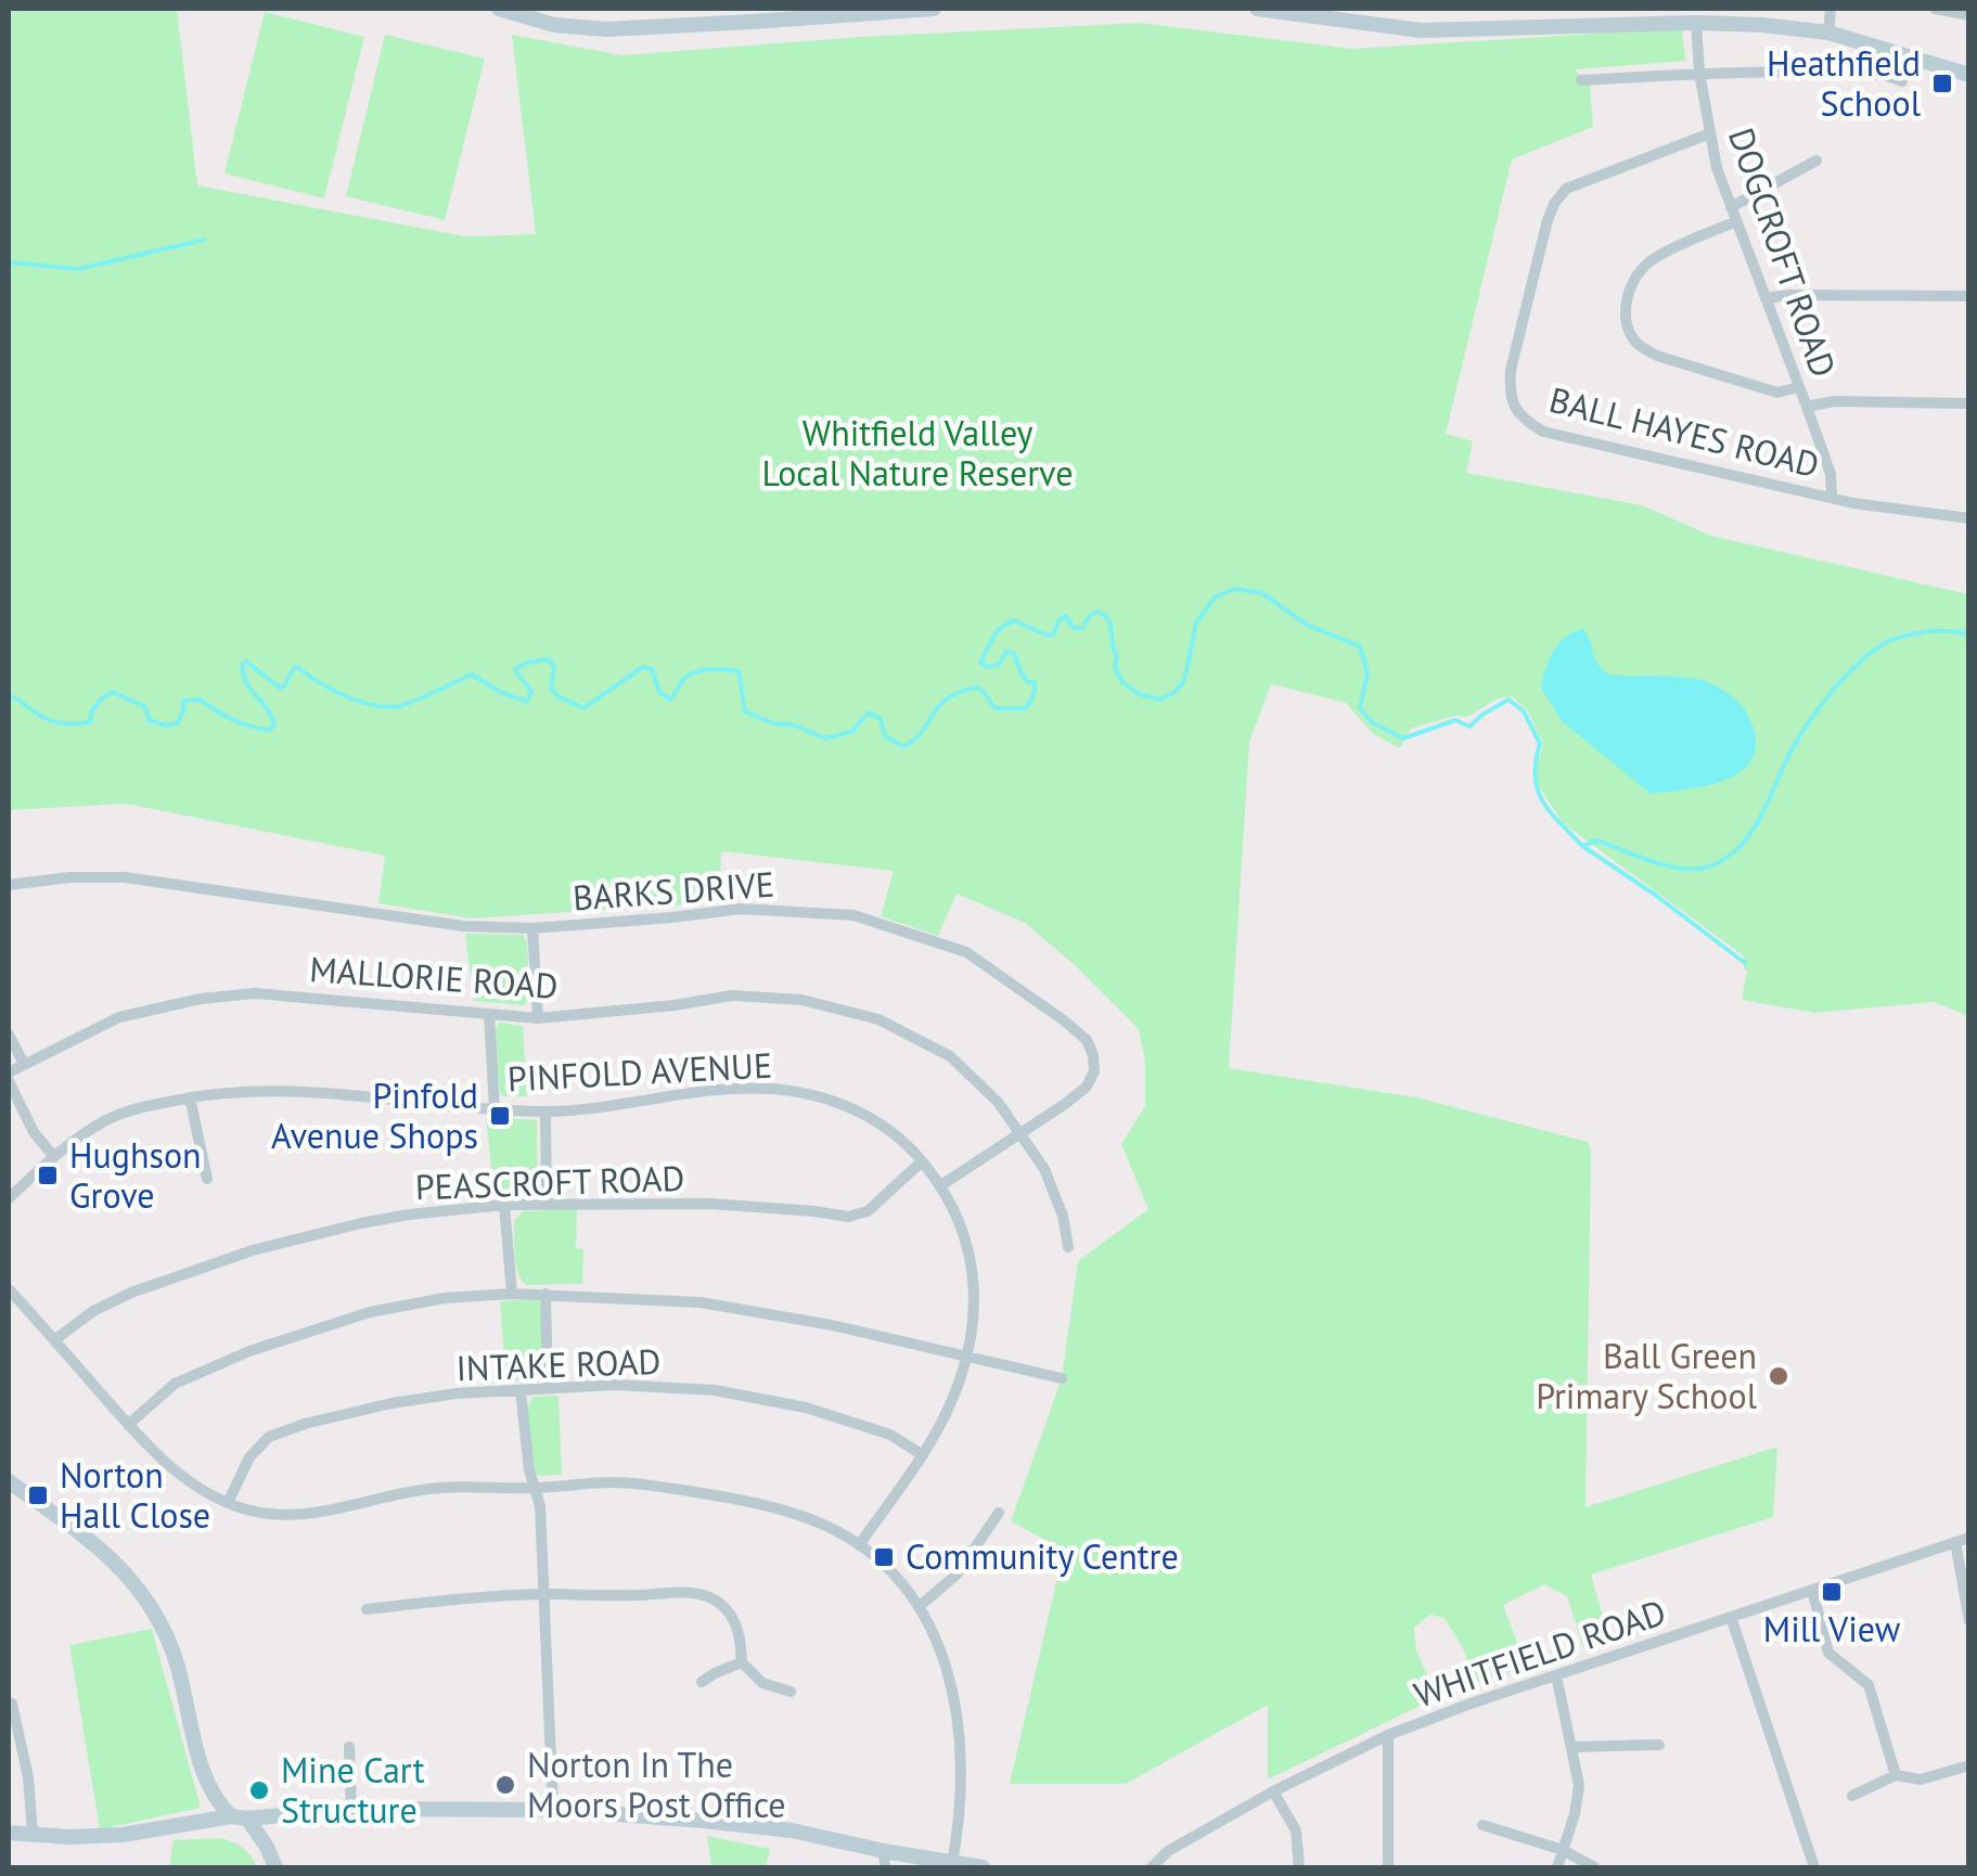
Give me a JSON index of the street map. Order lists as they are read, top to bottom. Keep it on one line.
{"streets":{"street":["DOGCROFT ROAD","BALL HAYES ROAD","BARKS DRIVE","MALLORIE ROAD","PINFOLD AVENUE","PEASCROFT ROAD","INTAKE ROAD","WHITFIELD ROAD"]},"crossings":[["DOGCROFT ROAD","BALL HAYES ROAD"],["BARKS DRIVE","MALLORIE ROAD"],["BARKS DRIVE","PINFOLD AVENUE"],["PINFOLD AVENUE","PEASCROFT ROAD"],["PINFOLD AVENUE","INTAKE ROAD"]],"parks":["Whitfield Valley Local Nature Reserve"],"places":{"transit":["Heathfield School","Pinfold Avenue Shops","Hughson Grove","Norton Hall Close","Community Centre","Mill View"],"other":["Ball Green Primary School","Norton In The Moors Post Office","Mine Cart Structure"]}}
